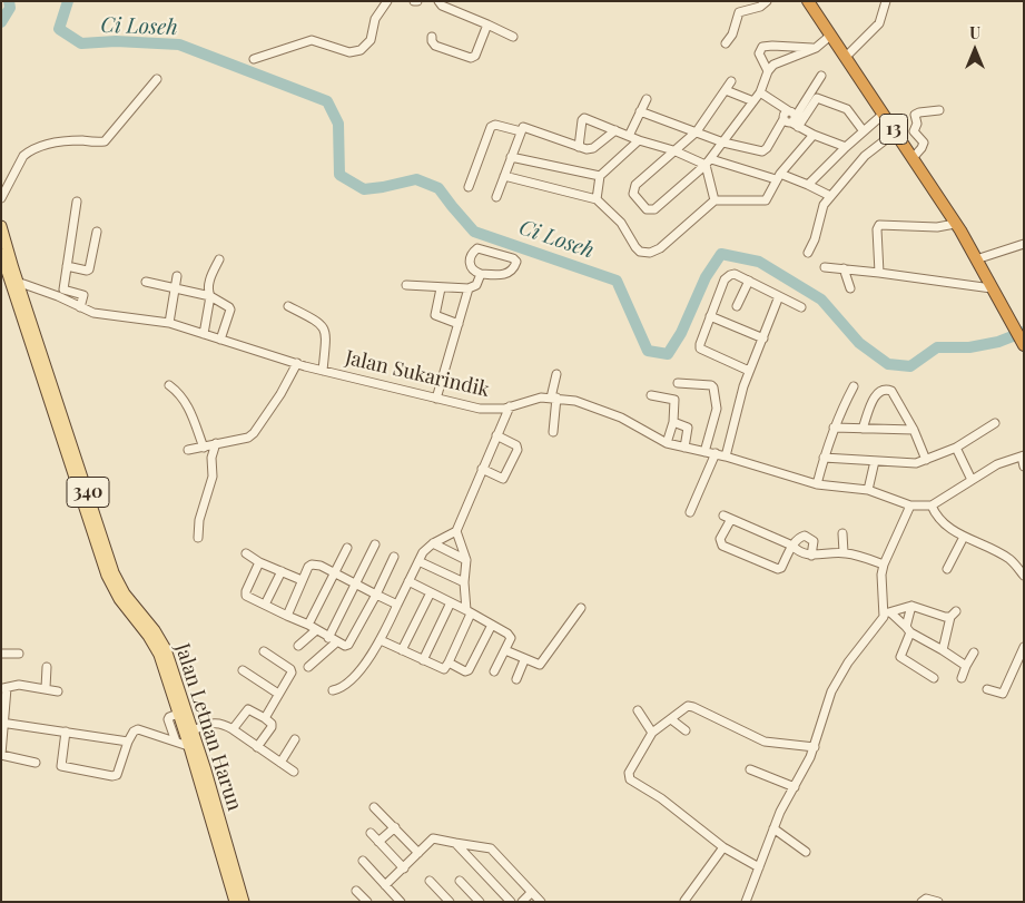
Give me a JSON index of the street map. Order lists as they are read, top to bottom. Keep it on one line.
{"streets":{"highway":["13"],"main road":["340","Jalan Letnan Harun"],"street":["Jalan Sukarindik"]},"crossings":[["Jalan Sukarindik","Jalan Letnan Harun"]],"water":["Ci Loseh"],"north":"top"}
